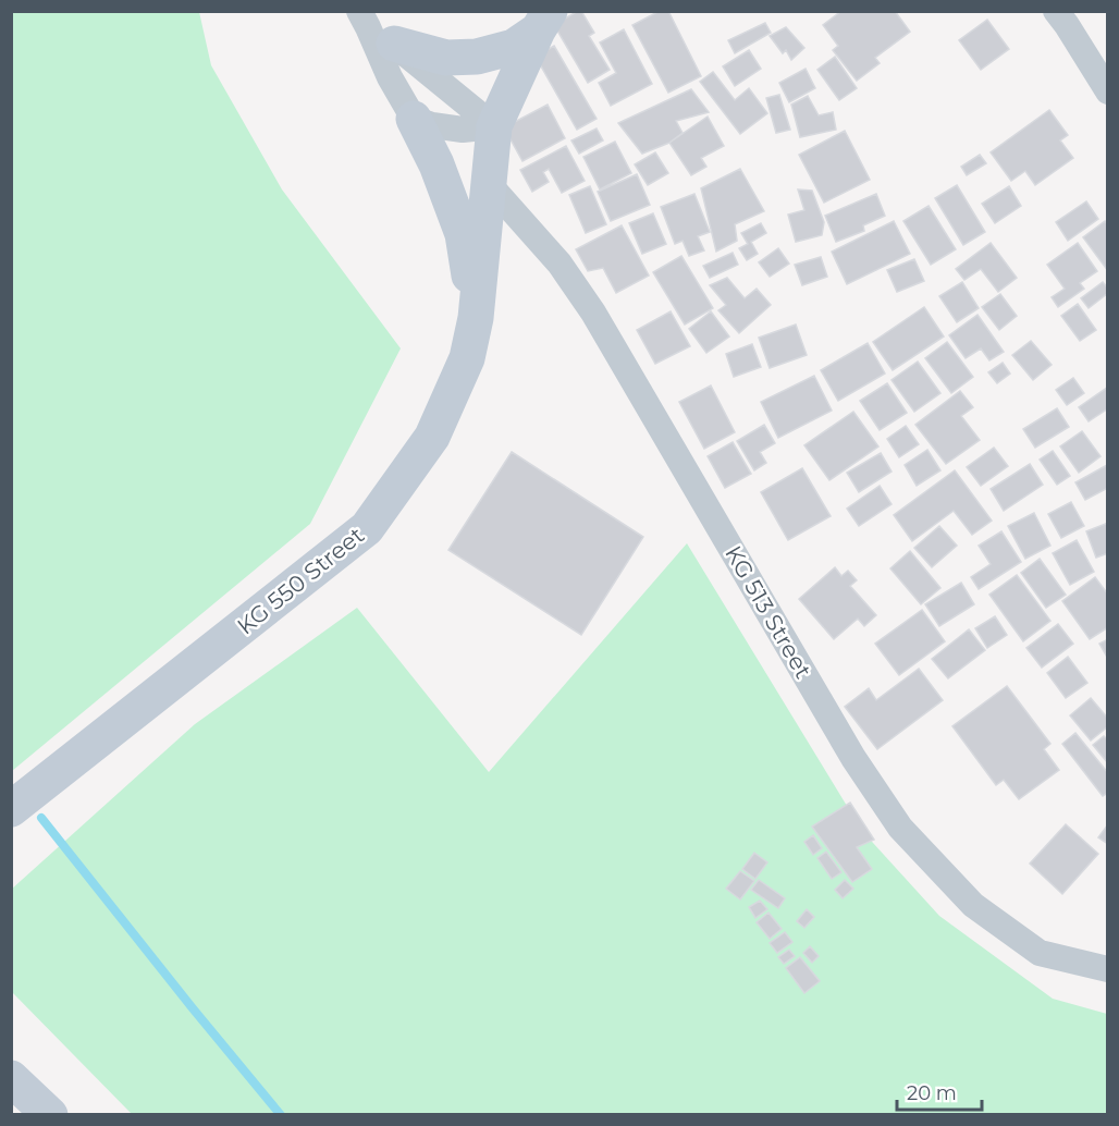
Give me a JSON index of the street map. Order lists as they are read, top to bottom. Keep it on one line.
{"streets":{"street":["KG 550 Street","KG 513 Street"]},"crossings":[["KG 550 Street","KG 513 Street"]],"scale_bar":"20 m"}
